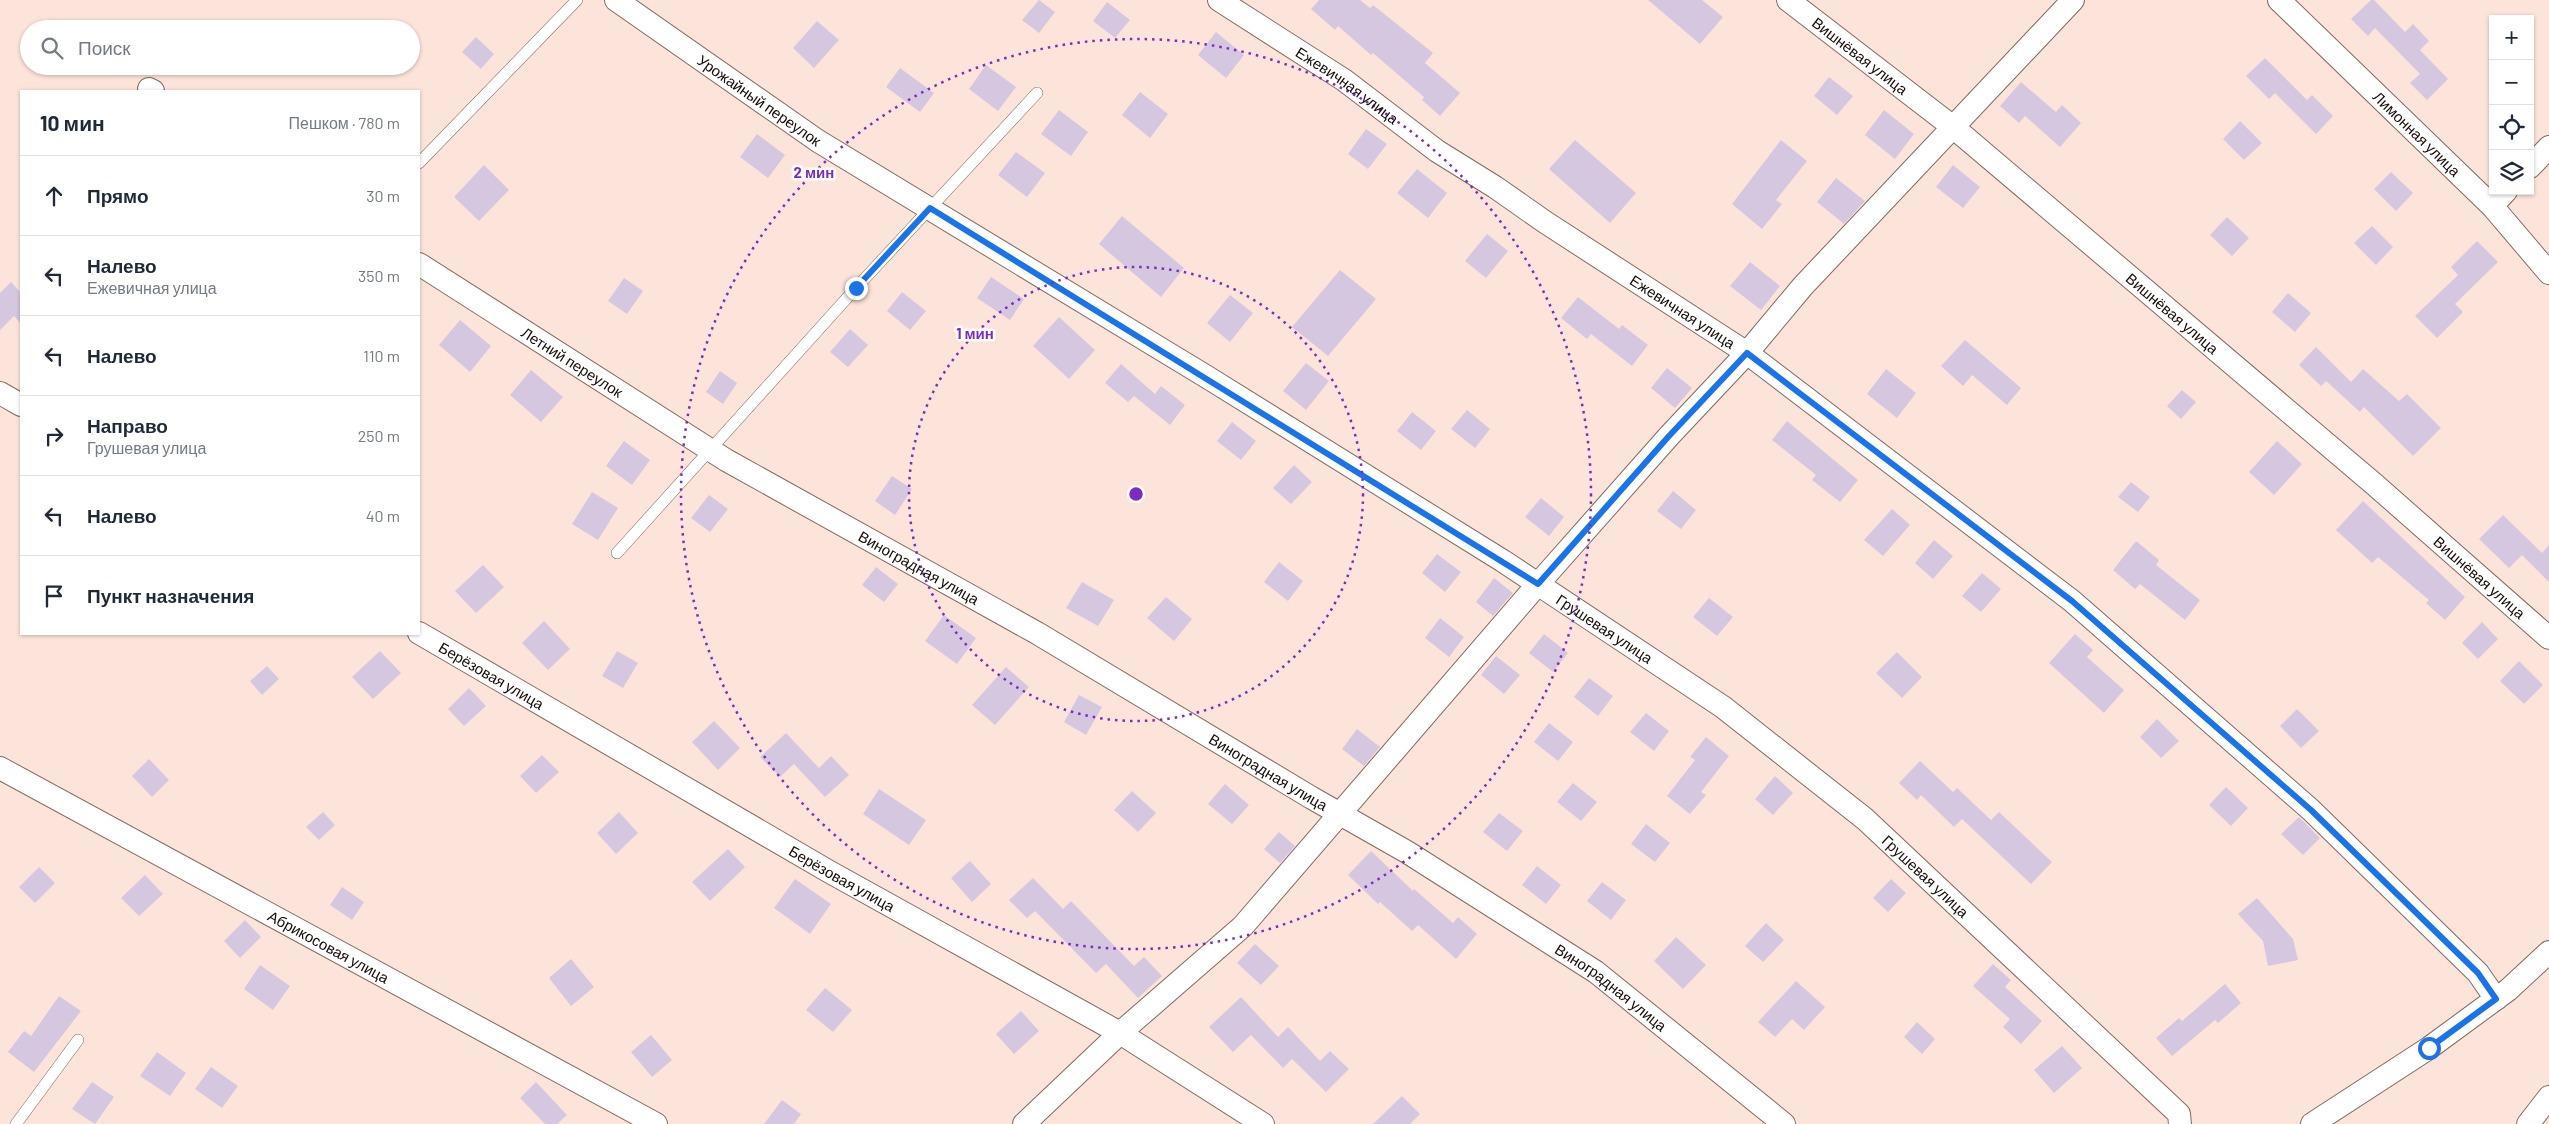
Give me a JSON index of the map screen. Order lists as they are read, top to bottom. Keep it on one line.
{"streets":{"street":["Вишнёвая улица","Ежевичная улица","Урожайный переулок","Лимонная улица","Летний переулок","Виноградная улица","Грушевая улица","Берёзовая улица","Абрикосовая улица"]},"crossings":[["Урожайный переулок","Грушевая улица"],["Летний переулок","Виноградная улица"]],"page":{"map_buttons":["+","−"],"search":"Поиск","heading":["10 мин","Пешком · 780 m"],"list":[["Прямо","30 m"],["Налево","Ежевичная улица","350 m"],["Налево","110 m"],["Направо","Грушевая улица","250 m"],["Налево","40 m"],"Пункт назначения"]},"rings":["2 мин","1 мин"]}
